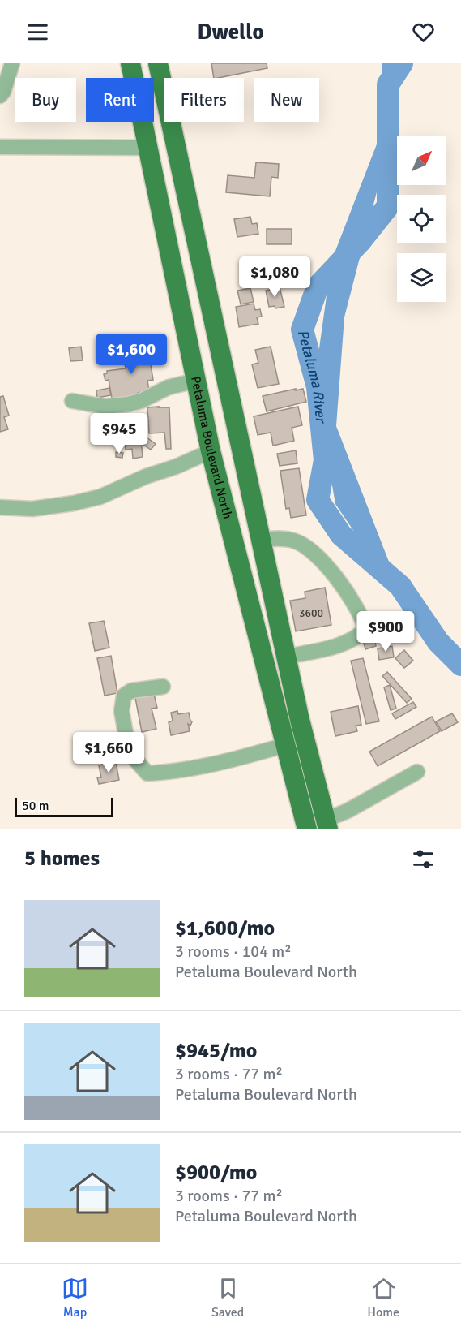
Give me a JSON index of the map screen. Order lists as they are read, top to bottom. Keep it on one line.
{"streets":{"main road":["Petaluma Boulevard North"]},"water":["Petaluma River"],"house_numbers":["3600"],"scale_bar":"50 m","north":"top right","page":{"header":"Dwello","chip":["Buy","Rent","Filters","New"],"price":["$1,080","$1,600","$945","$900","$1,660"],"scale":"50 m","heading":"5 homes","list":[{"name":"$1,600/mo","note":"3 rooms · 104 m² · Petaluma Boulevard North"},{"name":"$945/mo","note":"3 rooms · 77 m² · Petaluma Boulevard North"},{"name":"$900/mo","note":"3 rooms · 77 m² · Petaluma Boulevard North"}],"tabs":["Map","Saved","Home"]}}
